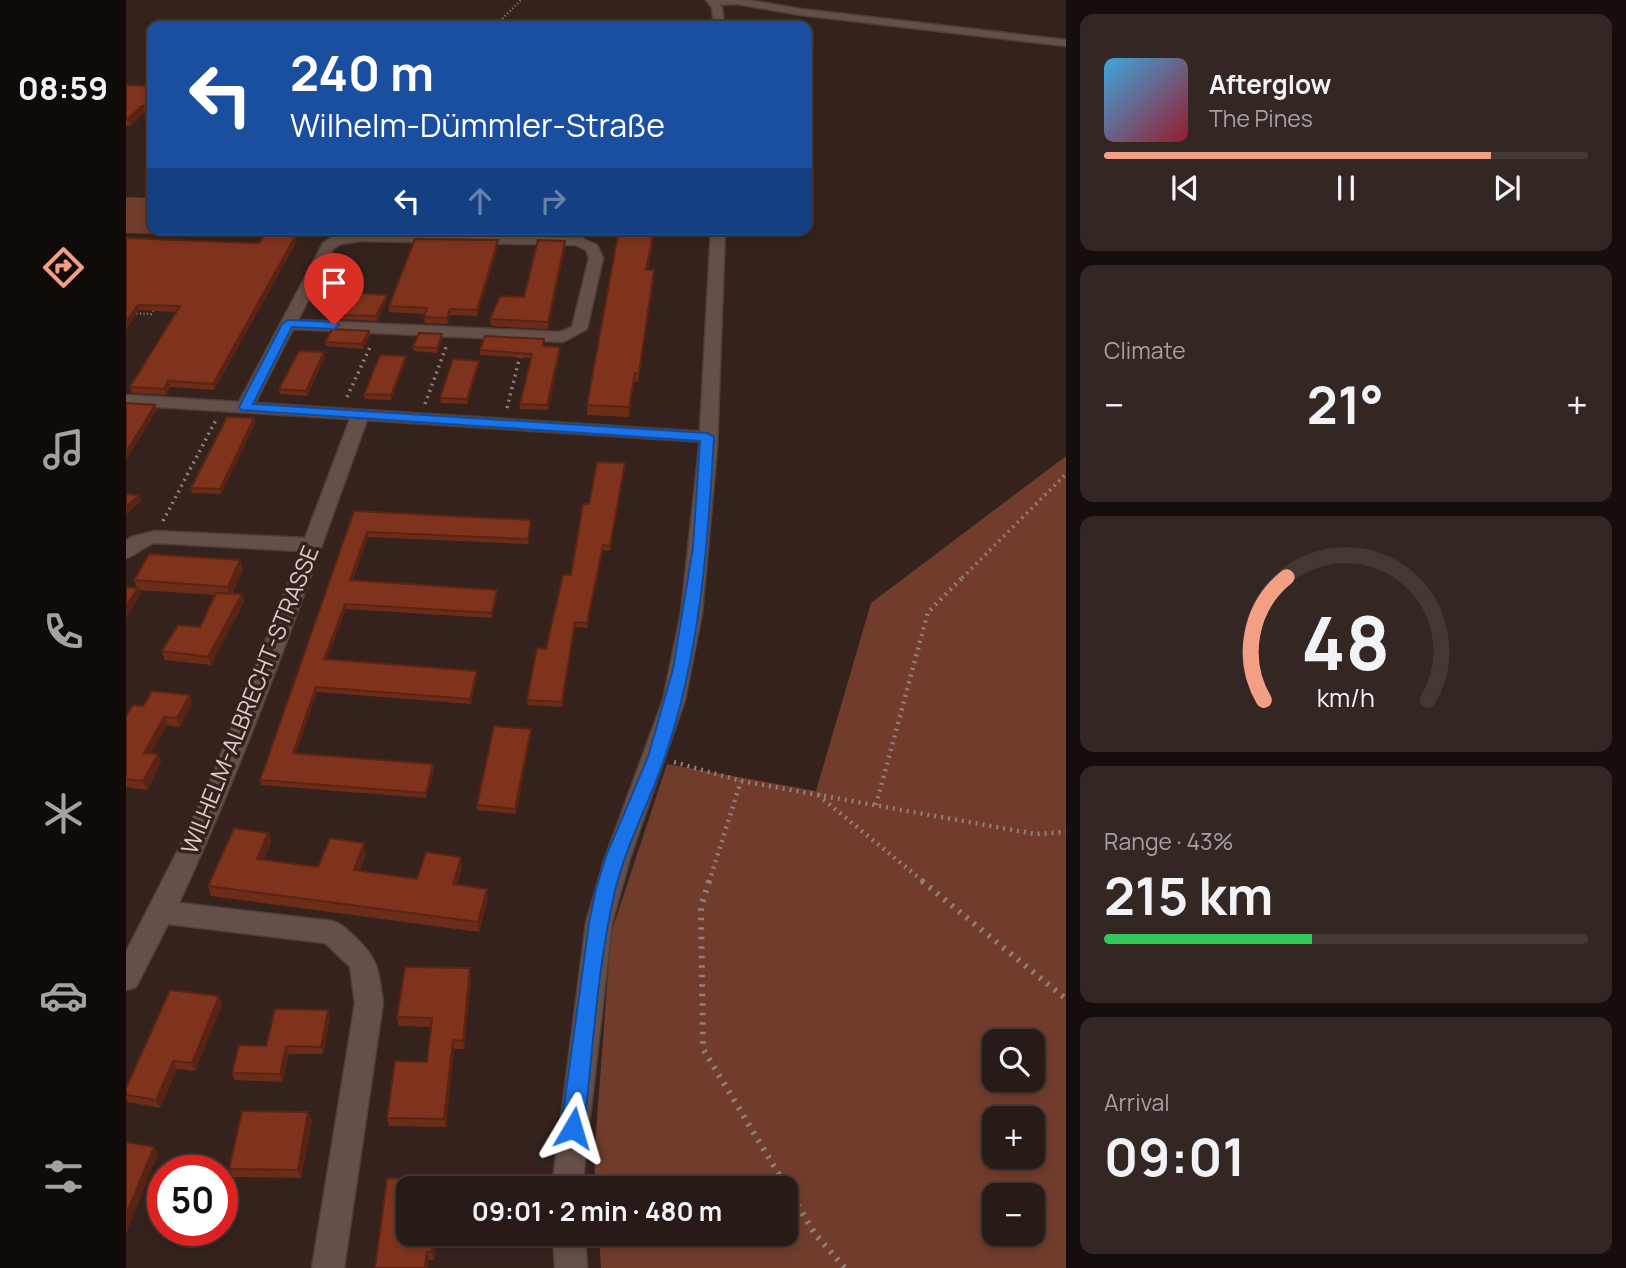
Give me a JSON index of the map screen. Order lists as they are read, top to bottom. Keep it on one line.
{"streets":{"street":["WILHELM-ALBRECHT-STRASSE"]},"page":{"tabs":"08:59","turn":["240 m","Wilhelm-Dümmler-Straße"],"song":["Afterglow","The Pines"],"tile":["Climate",["Range · 43%","215 km"],["Arrival","09:01"]],"heat":["−","21°","+"],"map_buttons":["+","−"],"limit":"50","trip":"09:01 · 2 min · 480 m","gauge":["48","km/h"]}}
